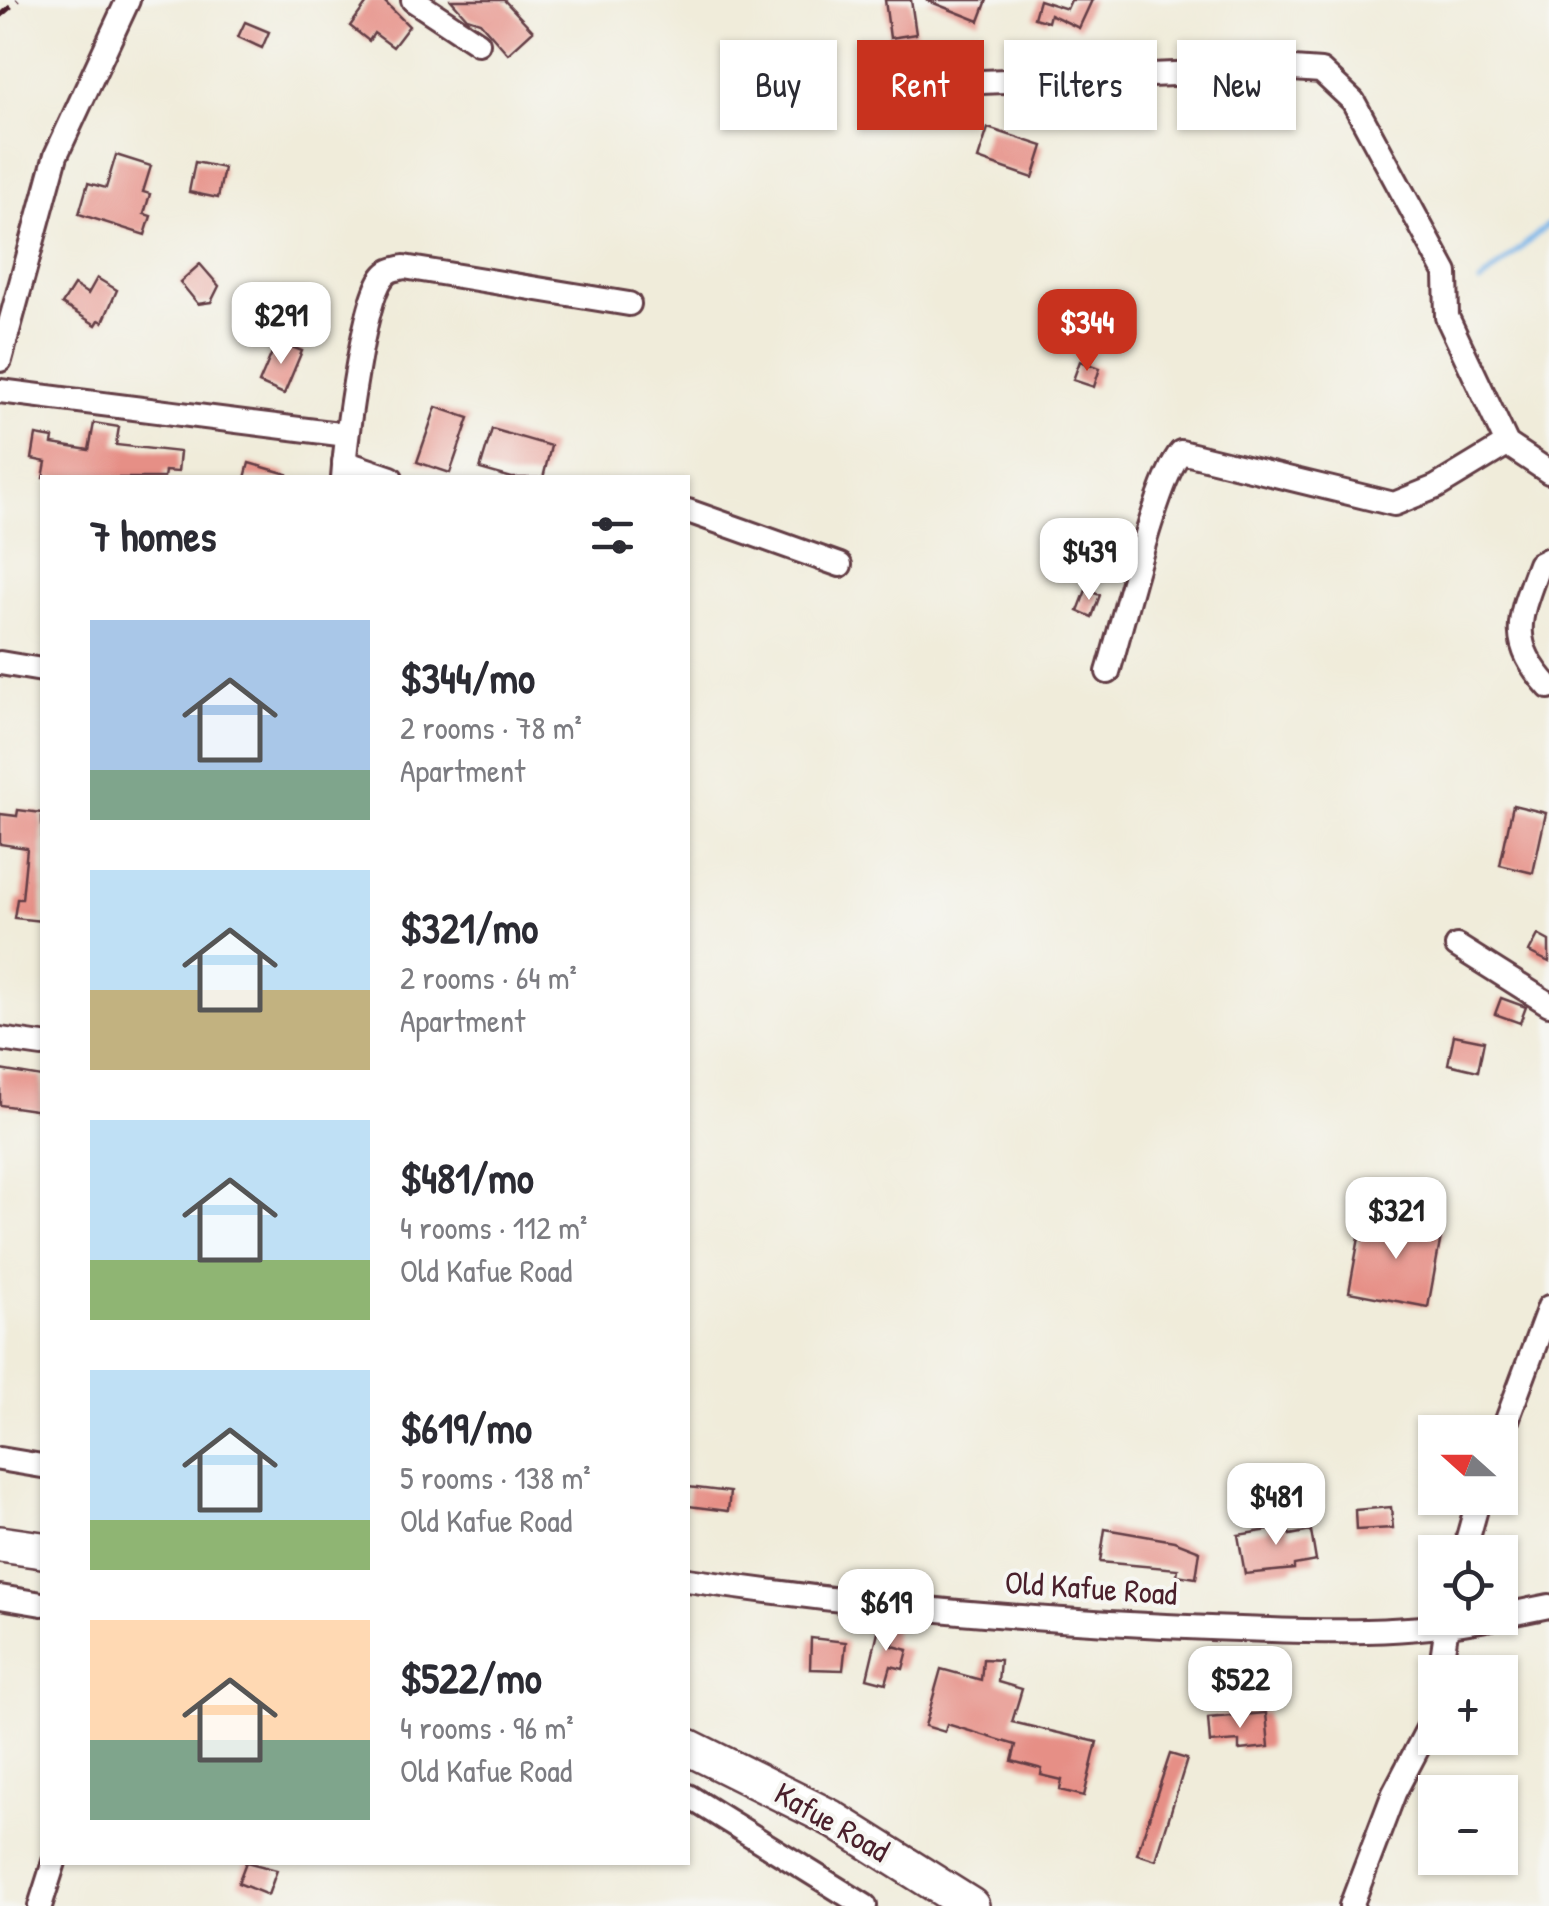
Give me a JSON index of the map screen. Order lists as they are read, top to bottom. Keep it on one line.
{"streets":{"highway":["Kafue Road"],"street":["Old Kafue Road"]},"north":"left","page":{"chip":["Buy","Rent","Filters","New"],"price":["$291","$344","$439","$321","$481","$619","$522"],"heading":"7 homes","list":[{"name":"$344/mo","note":"2 rooms · 78 m² · Apartment"},{"name":"$321/mo","note":"2 rooms · 64 m² · Apartment"},{"name":"$481/mo","note":"4 rooms · 112 m² · Old Kafue Road"},{"name":"$619/mo","note":"5 rooms · 138 m² · Old Kafue Road"},{"name":"$522/mo","note":"4 rooms · 96 m² · Old Kafue Road"}],"map_buttons":["+","−"]}}
